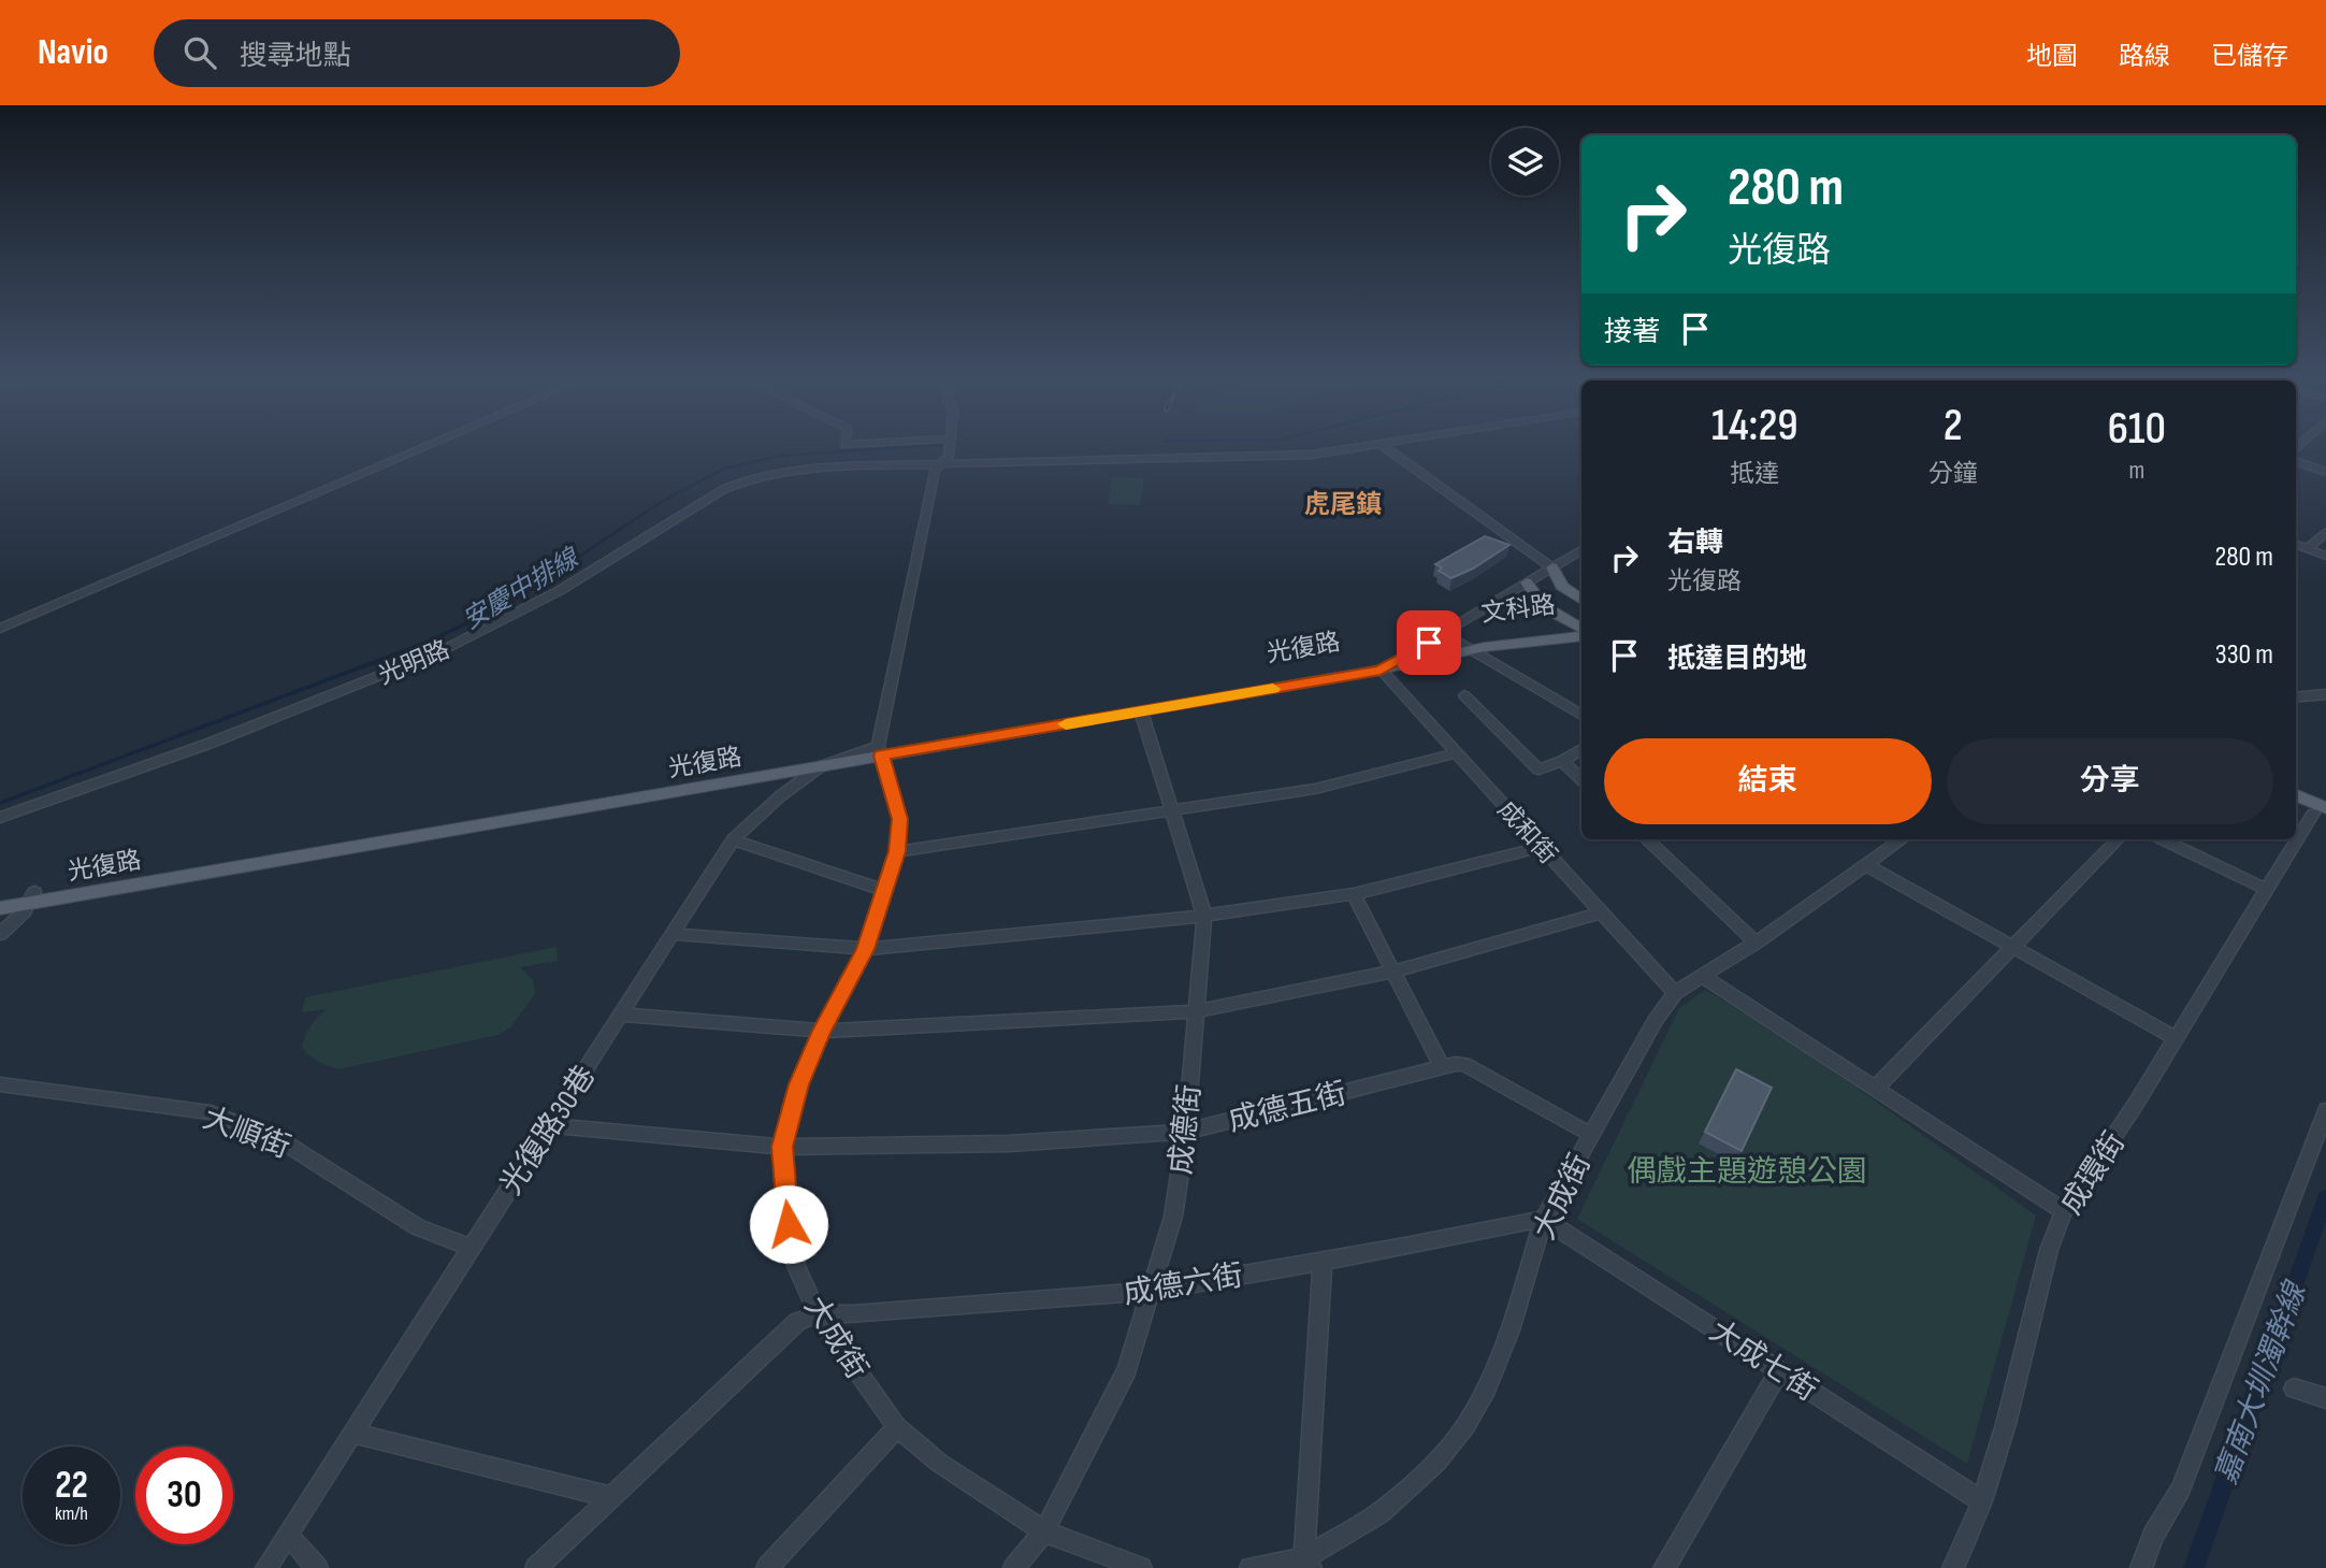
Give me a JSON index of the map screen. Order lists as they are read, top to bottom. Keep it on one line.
{"streets":{"main road":["文科路","光復路"],"street":["光明路","成和街","成德五街","光復路30巷","成德街","大順街","成環街","大成街","成德六街","大成七街"]},"crossings":[["文科路","光復路"],["文科路","成和街"],["光復路","成和街"],["光復路","光復路30巷"],["光復路","成德街"],["光復路","大成街"],["成和街","大成街"],["成德五街","光復路30巷"],["成德五街","成德街"],["成德五街","大成街"],["光復路30巷","大順街"],["成德街","大成街"],["成德街","成德六街"],["成環街","大成七街"],["大成街","成德六街"],["大成街","大成七街"],["成德六街","大成七街"]],"districts":["虎尾鎮"],"water":["安慶中排線","嘉南大圳濁幹線"],"parks":["偶戲主題遊憩公園"],"page":{"header":"Navio","search":"搜尋地點","nav":["地圖","路線","已儲存"],"turn":["280 m","光復路"],"then":"接著","eta":["14:29","抵達","2","分鐘","610","m"],"list":[{"name":"右轉","note":"光復路","value":"280 m"},{"name":"抵達目的地","value":"330 m"}],"buttons":["結束","分享"],"speed":"22 km/h","limit":"30"}}
